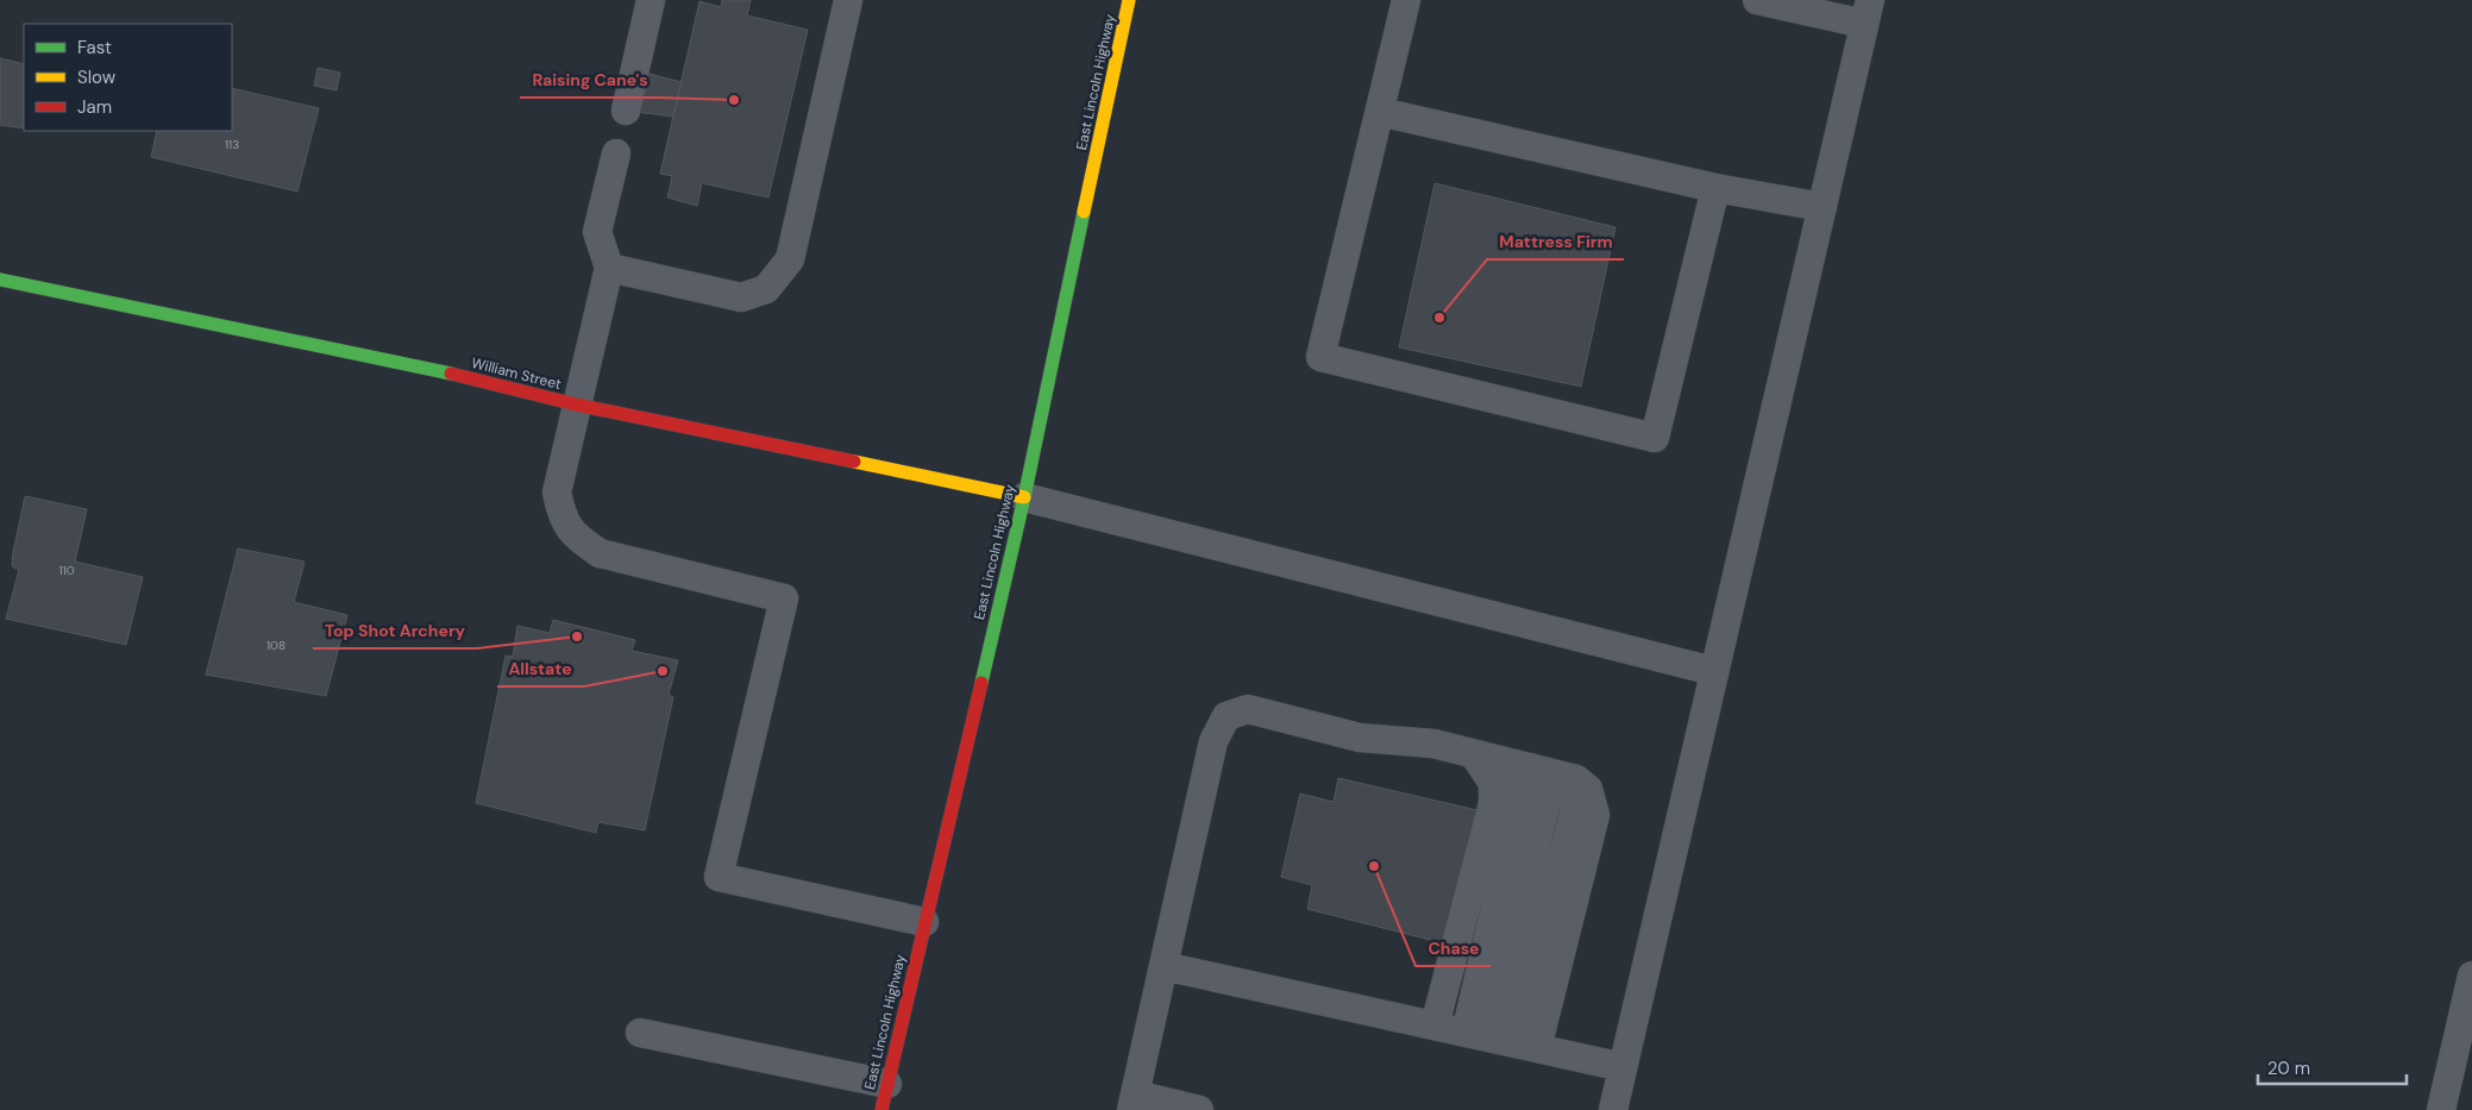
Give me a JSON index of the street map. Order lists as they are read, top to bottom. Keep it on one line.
{"streets":{"main road":["East Lincoln Highway","William Street"]},"crossings":[["East Lincoln Highway","William Street"]],"places":["Raising Cane's","Mattress Firm","Top Shot Archery","Allstate","Chase"],"house_numbers":["113","110","108"],"legend":["Fast","Slow","Jam"],"scale_bar":"20 m"}
